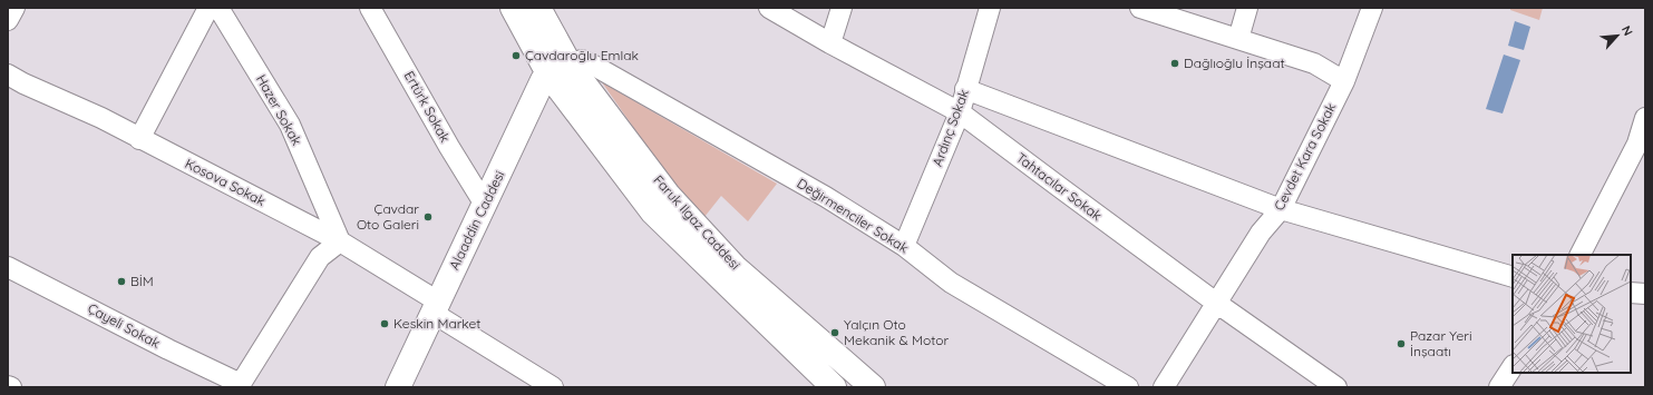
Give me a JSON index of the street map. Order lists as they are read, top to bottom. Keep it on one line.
{"streets":{"street":["Ertürk Sokak","Hazer Sokak","Ardınç Sokak","Cevdet Kara Sokak","Kosova Sokak","Tahtacılar Sokak","Değirmenciler Sokak","Alaaddin Caddesi","Faruk Ilgaz Caddesi","Çayeli Sokak"]},"crossings":[["Ertürk Sokak","Alaaddin Caddesi"],["Hazer Sokak","Kosova Sokak"],["Ardınç Sokak","Tahtacılar Sokak"],["Ardınç Sokak","Değirmenciler Sokak"],["Cevdet Kara Sokak","Tahtacılar Sokak"],["Kosova Sokak","Alaaddin Caddesi"],["Değirmenciler Sokak","Alaaddin Caddesi"],["Değirmenciler Sokak","Faruk Ilgaz Caddesi"],["Alaaddin Caddesi","Faruk Ilgaz Caddesi"]],"places":["Çavdaroğlu Emlak","Dağlıoğlu İnşaat","Çavdar Oto Galeri","BİM","Keskin Market","Yalçın Oto Mekanik & Motor","Pazar Yeri İnşaatı"],"north":"top right"}
